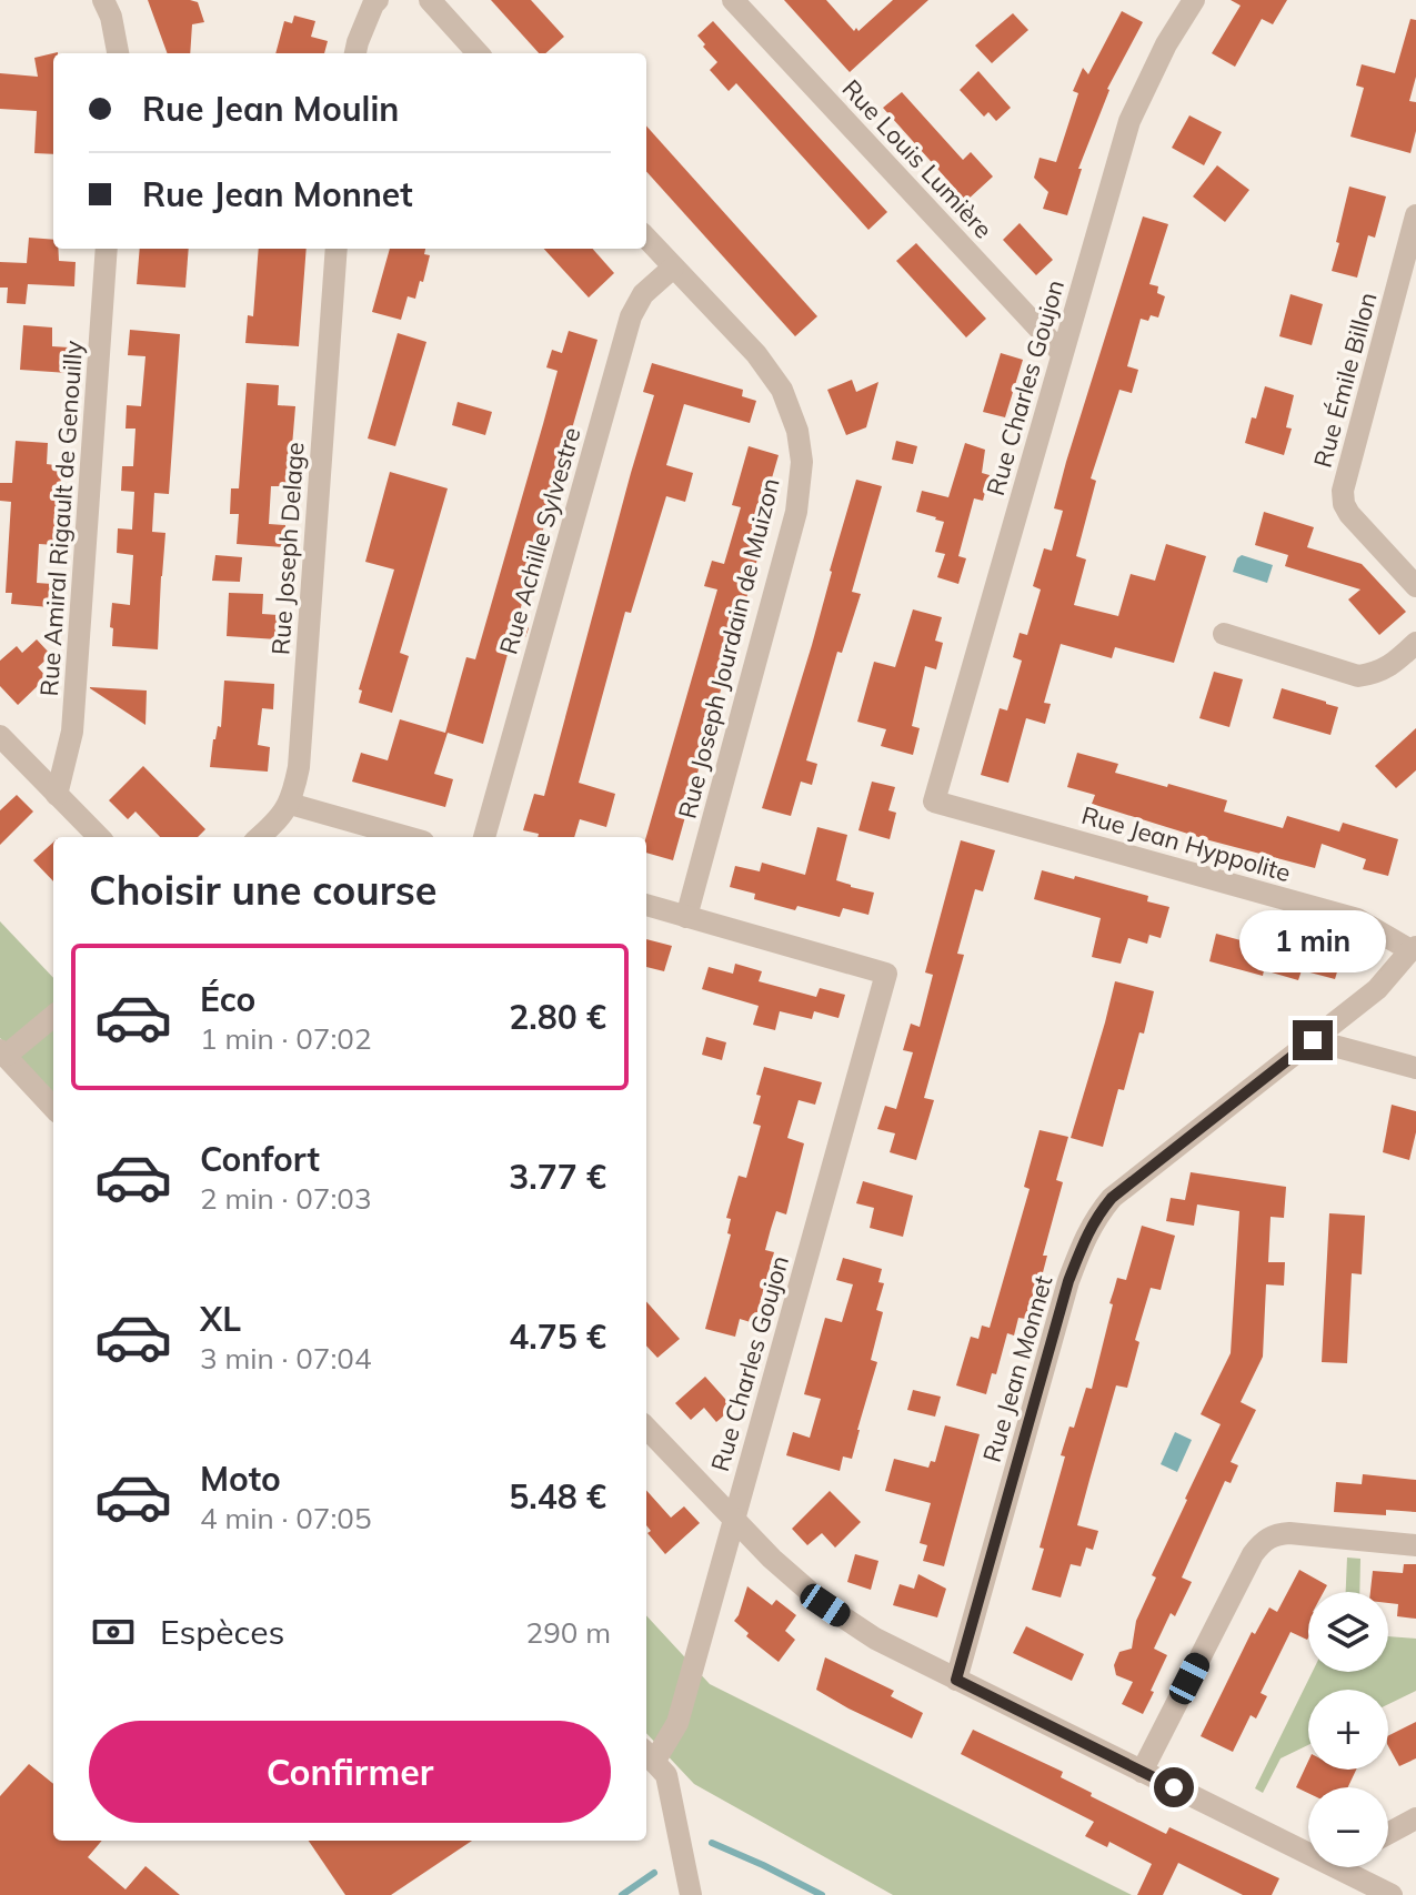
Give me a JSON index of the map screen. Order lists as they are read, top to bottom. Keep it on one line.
{"streets":{"street":["Rue Louis Lumière","Rue Émile Billon","Rue Charles Goujon","Rue Amiral Rigault de Genouilly","Rue Achille Sylvestre","Rue Joseph Delage","Rue Joseph Jourdain de Muizon","Rue Jean Hyppolite","Rue Jean Monnet"]},"crossings":[["Rue Louis Lumière","Rue Charles Goujon"],["Rue Charles Goujon","Rue Joseph Jourdain de Muizon"],["Rue Charles Goujon","Rue Jean Hyppolite"],["Rue Achille Sylvestre","Rue Joseph Jourdain de Muizon"],["Rue Jean Hyppolite","Rue Jean Monnet"]],"page":{"banner":["Rue Jean Moulin","Rue Jean Monnet"],"heading":"Choisir une course","bubble":"1 min","list":[{"name":"Éco","note":"1 min · 07:02","value":"2.80 €"},{"name":"Confort","note":"2 min · 07:03","value":"3.77 €"},{"name":"XL","note":"3 min · 07:04","value":"4.75 €"},{"name":"Moto","note":"4 min · 07:05","value":"5.48 €"}],"pay":["Espèces","290 m"],"map_buttons":["+","−"],"buttons":"Confirmer"}}
